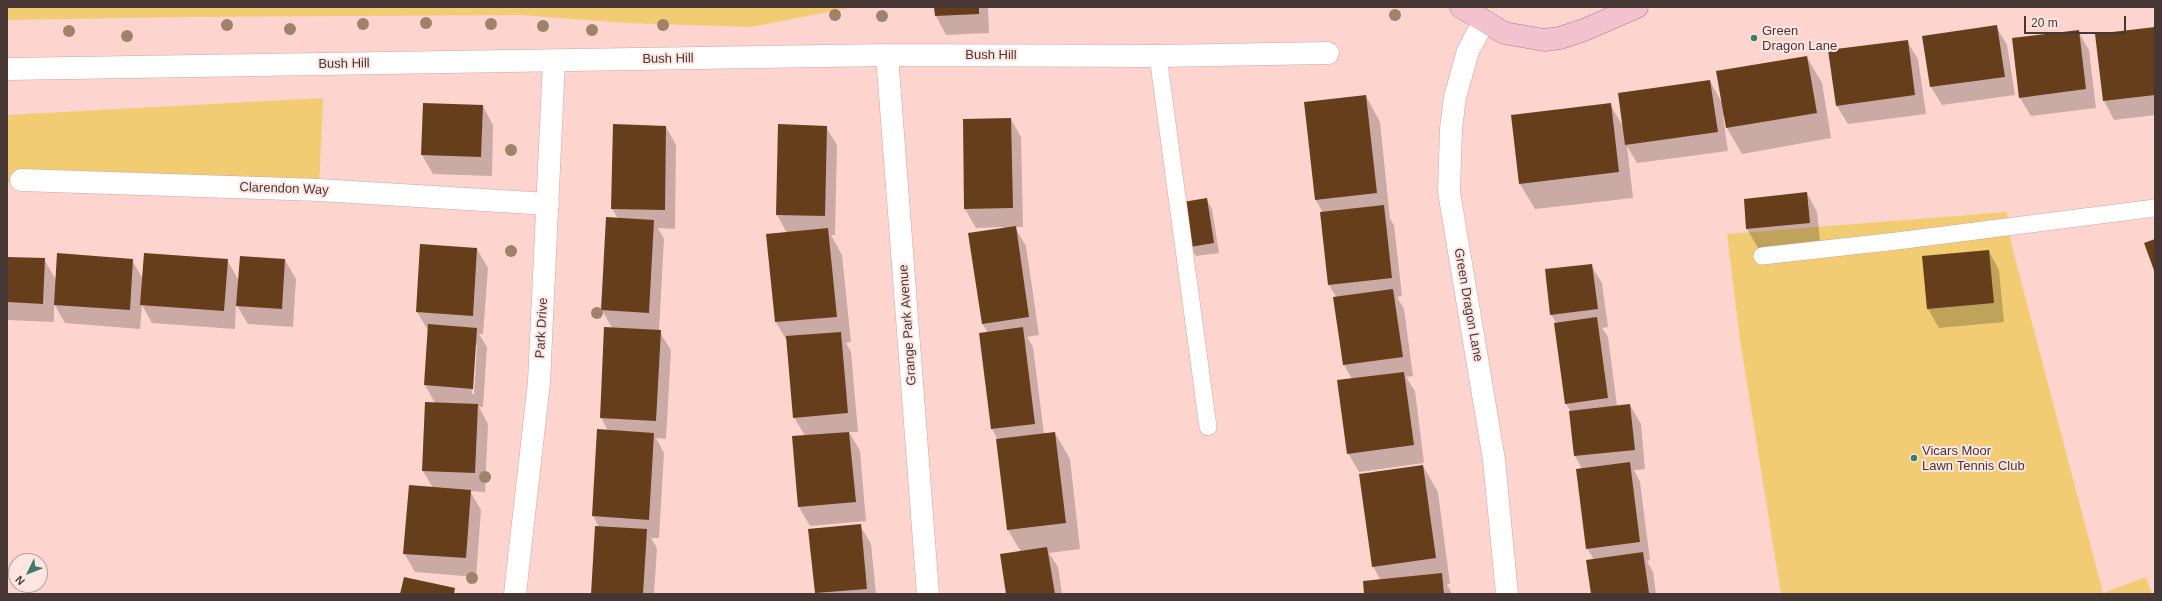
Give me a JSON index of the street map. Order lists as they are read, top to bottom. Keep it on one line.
{"streets":{"street":["Bush Hill","Clarendon Way","Green Dragon Lane","Grange Park Avenue","Park Drive"]},"crossings":[["Bush Hill","Grange Park Avenue"],["Bush Hill","Park Drive"],["Clarendon Way","Park Drive"]],"places":["Green Dragon Lane","Vicars Moor Lawn Tennis Club"],"scale_bar":"20 m","north":"bottom left"}
